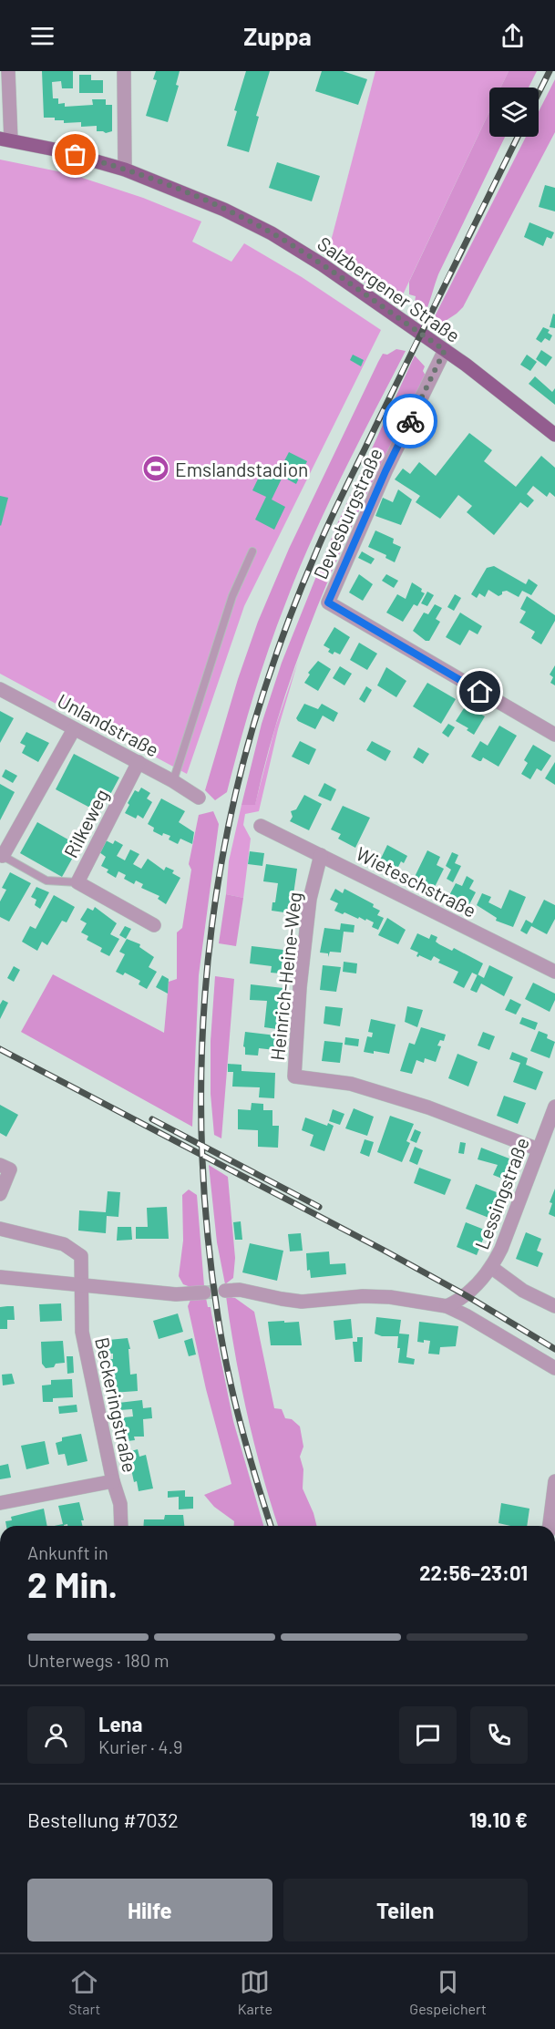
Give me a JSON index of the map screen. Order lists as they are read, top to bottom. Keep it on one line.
{"streets":{"main road":["Salzbergener Straße"],"street":["Devesburgstraße","Unlandstraße","Rilkeweg","Wieteschstraße","Heinrich-Heine-Weg","Lessingstraße","Beckeringstraße"]},"crossings":[["Salzbergener Straße","Devesburgstraße"],["Unlandstraße","Rilkeweg"],["Wieteschstraße","Heinrich-Heine-Weg"],["Heinrich-Heine-Weg","Lessingstraße"]],"places":{"sports":["Emslandstadion"]},"page":{"header":"Zuppa","heading":["2 Min.","Ankunft in","22:56–23:01"],"panel":["Lena","Kurier · 4.9","Bestellung #7032","19.10 €"],"bar":"Unterwegs · 180 m","buttons":["Hilfe","Teilen"],"tabs":["Start","Karte","Gespeichert"]}}
